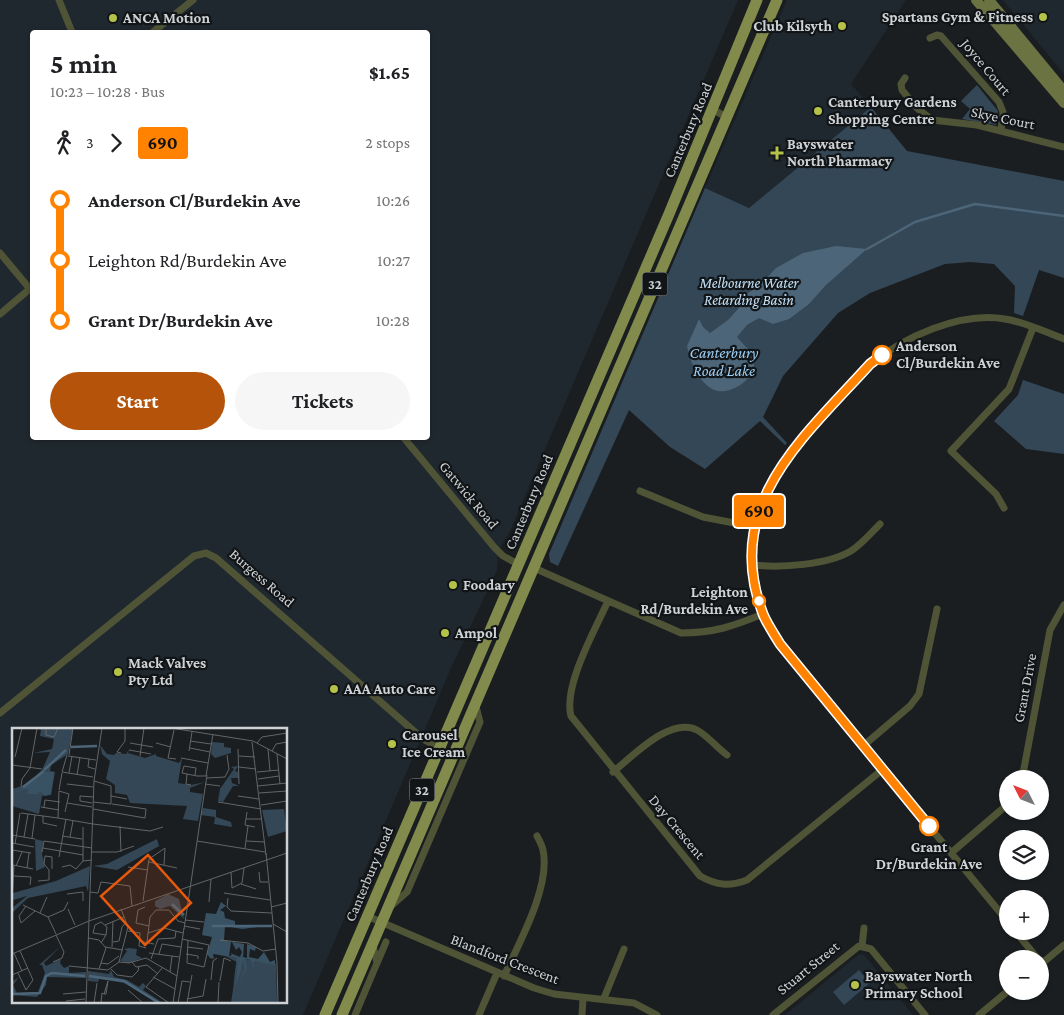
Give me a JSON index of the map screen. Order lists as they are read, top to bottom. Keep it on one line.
{"streets":{"main road":["Canterbury Road","32","Burgess Road"],"street":["Joyce Court","Skye Court","Gatwick Road","Grant Drive","Day Crescent","Blandford Crescent","Stuart Street"]},"crossings":[["Joyce Court","Skye Court"],["Canterbury Road","Gatwick Road"],["Canterbury Road","Burgess Road"],["Canterbury Road","Blandford Crescent"]],"water":["Canterbury Road Lake"],"parks":["Melbourne Water Retarding Basin"],"places":{"other":["Spartans Gym & Fitness","ANCA Motion","Club Kilsyth","Canterbury Gardens Shopping Centre","Anderson Cl/Burdekin Ave","Foodary","Leighton Rd/Burdekin Ave","Ampol","Mack Valves Pty Ltd","AAA Auto Care","Carousel Ice Cream","Grant Dr/Burdekin Ave","Bayswater North Primary School"],"health":["Bayswater North Pharmacy"]},"lines":["bus line 690"],"north":"top left","page":{"on_map":"690","heading":["5 min","10:23 – 10:28 · Bus","$1.65"],"legs":["3","690","2 stops"],"list":[{"name":"Anderson Cl/Burdekin Ave","value":"10:26"},{"name":"Leighton Rd/Burdekin Ave","value":"10:27"},{"name":"Grant Dr/Burdekin Ave","value":"10:28"}],"buttons":["Start","Tickets"],"map_buttons":["+","−"]}}
